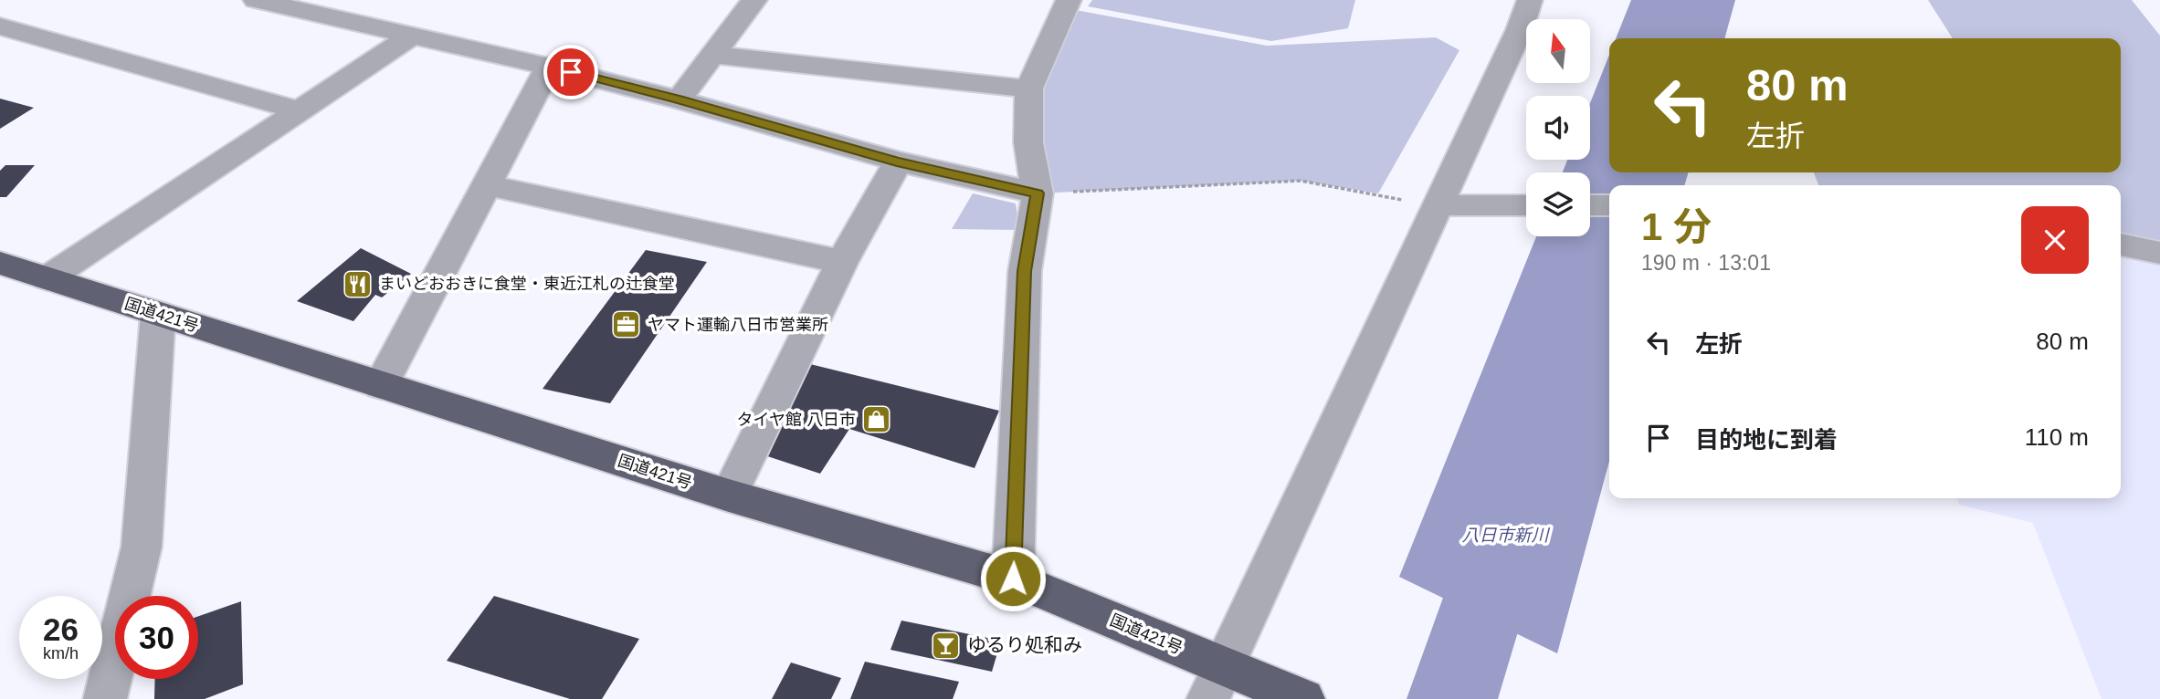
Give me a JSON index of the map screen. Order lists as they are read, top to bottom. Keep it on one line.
{"streets":{"highway":["国道421号"]},"water":["八日市新川"],"places":{"restaurant":["まいどおおきに食堂・東近江札の辻食堂"],"office":["ヤマト運輸八日市営業所"],"shop":["タイヤ館 八日市"],"bar":["ゆるり処和み"]},"north":"top","page":{"turn":["80 m","左折"],"heading":["1 分","190 m · 13:01"],"list":[{"name":"左折","value":"80 m"},{"name":"目的地に到着","value":"110 m"}],"speed":"26 km/h","limit":"30"}}
